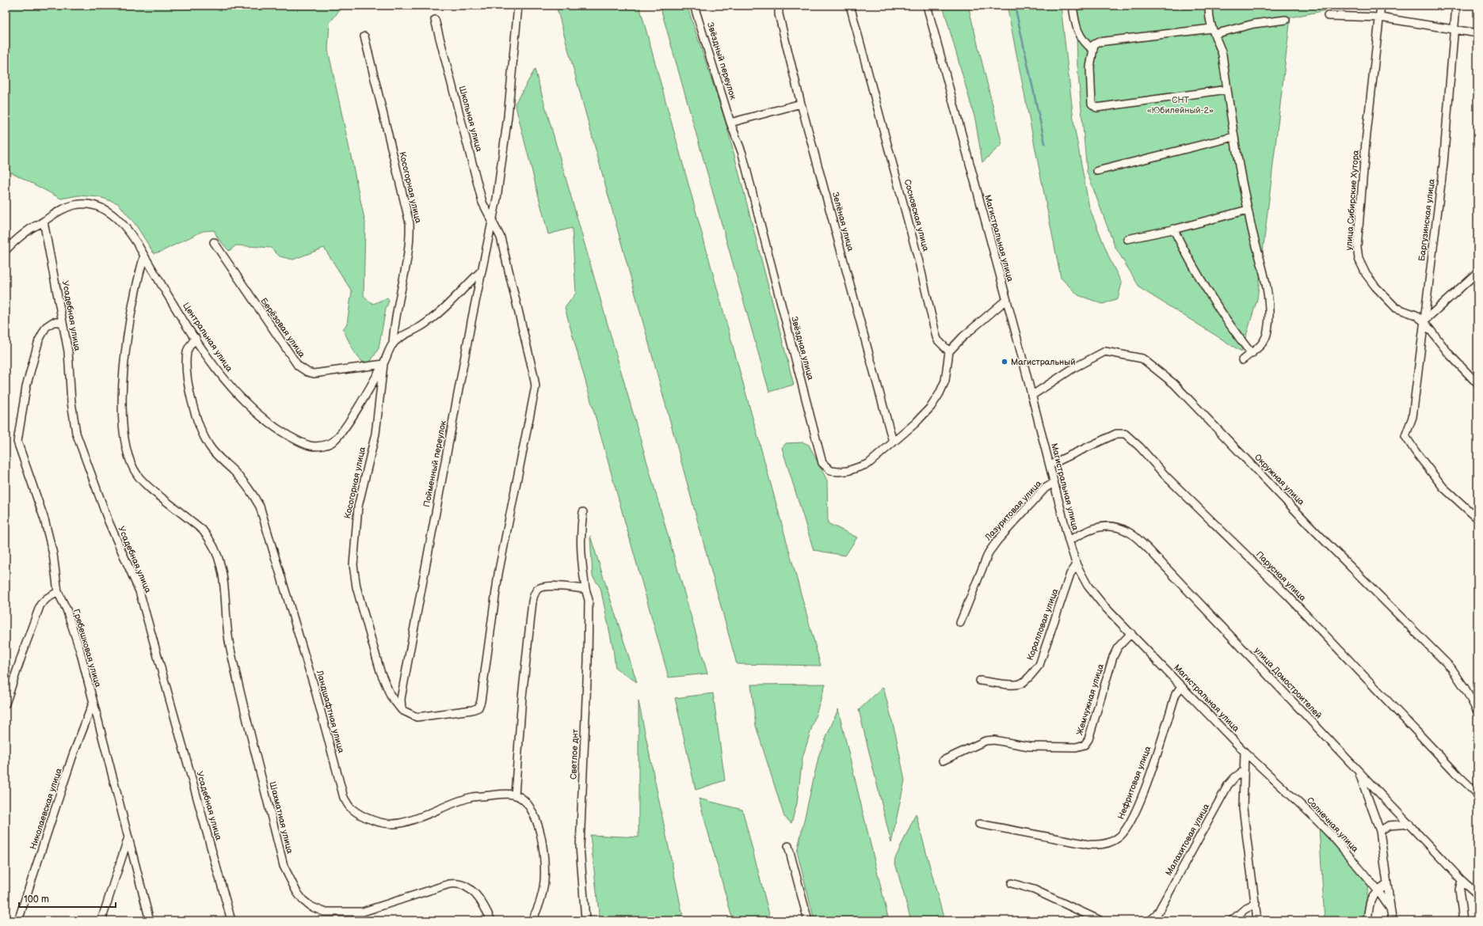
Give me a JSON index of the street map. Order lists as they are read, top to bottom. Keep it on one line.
{"streets":{"street":["Звёздный переулок","Школьная улица","Косогорная улица","улица Сибирские Хутора","Сосновская улица","Баргузинская улица","Зелёная улица","Магистральная улица","Усадебная улица","Берёзовая улица","Центральная улица","Звёздная улица","Пойменный переулок","Окружная улица","Лазуритовая улица","Парусная улица","Коралловая улица","Гребешковая улица","улица Домостроителей","Жемчужная улица","Ландшафтная улица","Светлое днт","Нефритовая улица","Николаевская улица","Шахматная улица","Солнечная улица","Малахитовая улица"]},"crossings":[["Звёздный переулок","Звёздная улица"],["Школьная улица","Косогорная улица"],["Школьная улица","Пойменный переулок"],["Косогорная улица","Берёзовая улица"],["Косогорная улица","Центральная улица"],["Косогорная улица","Пойменный переулок"],["улица Сибирские Хутора","Баргузинская улица"],["Сосновская улица","Звёздная улица"],["Зелёная улица","Звёздная улица"],["Магистральная улица","Окружная улица"],["Магистральная улица","Лазуритовая улица"],["Магистральная улица","Парусная улица"],["Магистральная улица","Коралловая улица"],["Магистральная улица","улица Домостроителей"],["Магистральная улица","Жемчужная улица"],["Магистральная улица","Нефритовая улица"],["Магистральная улица","Солнечная улица"],["Усадебная улица","Центральная улица"],["Усадебная улица","Гребешковая улица"],["Берёзовая улица","Центральная улица"],["Центральная улица","Ландшафтная улица"],["Центральная улица","Шахматная улица"],["Гребешковая улица","Николаевская улица"]],"parks":["СНТ «Юбилейный-2»"],"places":["Магистральный"],"scale_bar":"100 m"}
